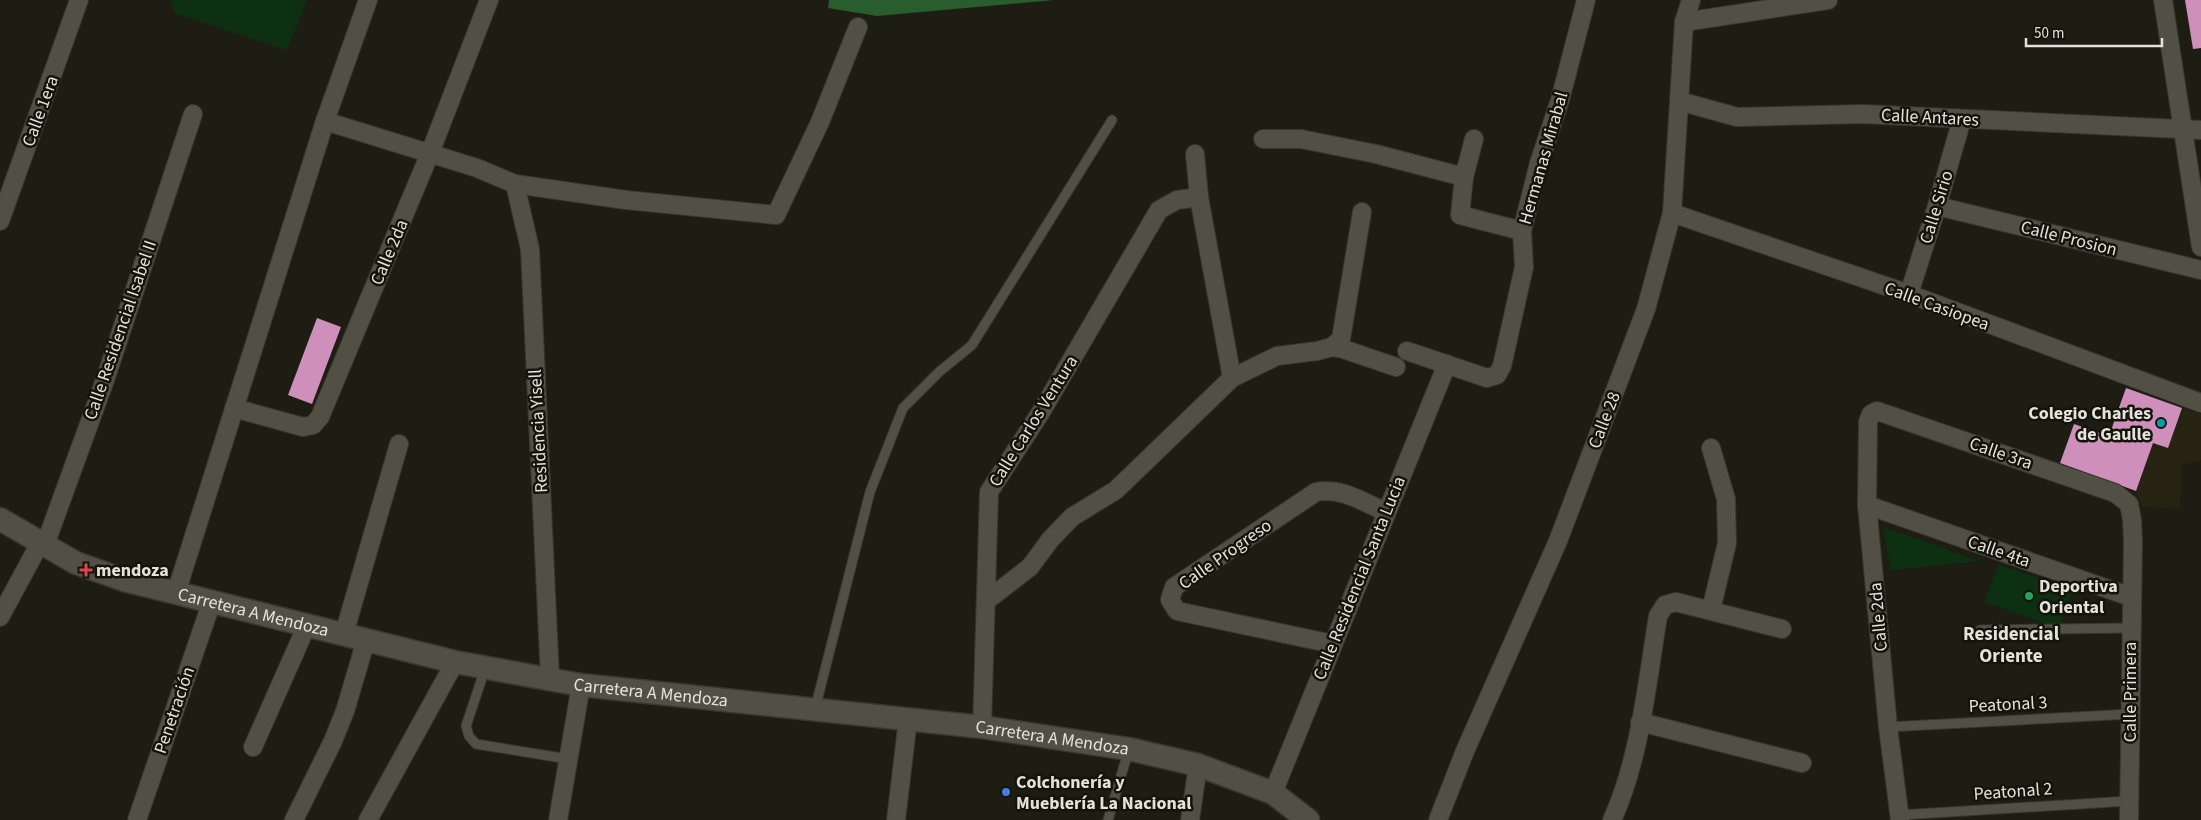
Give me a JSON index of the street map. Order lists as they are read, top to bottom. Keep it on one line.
{"streets":{"street":["Calle 1era","Calle Antares","Hermanas Mirabal","Calle Sirio","Calle Prosion","Calle 2da","Calle Casiopea","Calle Residencial Isabel II","Calle 28","Calle Carlos Ventura","Residencia Yisell","Calle 3ra","Calle 4ta","Calle Progreso","Calle Residencial Santa Lucia","Carretera A Mendoza","Calle Primera","Penetración"],"lane":["Peatonal 3","Peatonal 2"]},"crossings":[["Calle Antares","Calle Sirio"],["Calle Antares","Calle 28"],["Hermanas Mirabal","Calle Residencial Santa Lucia"],["Calle Sirio","Calle Prosion"],["Calle Sirio","Calle Casiopea"],["Calle 2da","Calle 3ra"],["Calle 2da","Calle 4ta"],["Calle 2da","Peatonal 3"],["Calle 2da","Peatonal 2"],["Calle Casiopea","Calle 28"],["Calle Residencial Isabel II","Carretera A Mendoza"],["Calle Carlos Ventura","Carretera A Mendoza"],["Residencia Yisell","Carretera A Mendoza"],["Calle 3ra","Calle Primera"],["Calle 4ta","Calle Primera"],["Calle Progreso","Calle Residencial Santa Lucia"],["Calle Residencial Santa Lucia","Carretera A Mendoza"],["Carretera A Mendoza","Penetración"],["Calle Primera","Peatonal 3"],["Calle Primera","Peatonal 2"]],"districts":["Residencial Oriente"],"places":{"other":["Colegio Charles de Gaulle","Deportiva Oriental","Colchonería y Mueblería La Nacional"],"health":["mendoza"]},"scale_bar":"50 m"}
